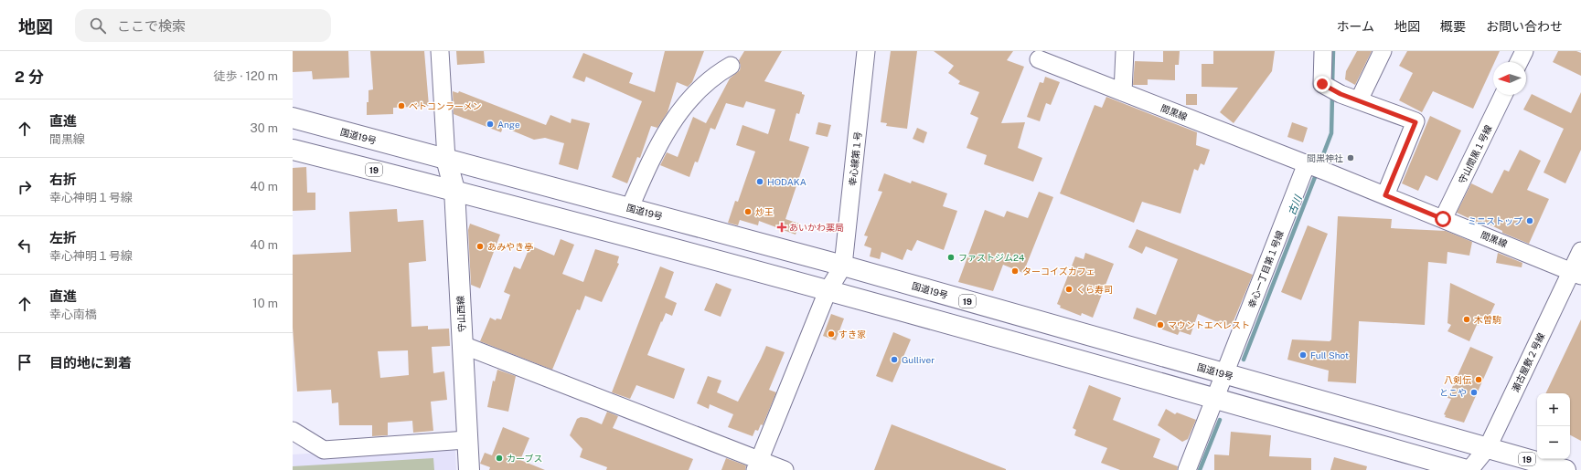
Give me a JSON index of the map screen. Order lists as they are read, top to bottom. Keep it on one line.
{"streets":{"main road":["国道19号","19","守山西線"],"street":["間黒線","守山間黒１号線","幸心線第１号","幸心一丁目第１号線","瀬古屋敷２号線"]},"crossings":[["間黒線","守山間黒１号線"],["間黒線","幸心一丁目第１号線"],["間黒線","瀬古屋敷２号線"],["国道19号","幸心線第１号"],["国道19号","幸心一丁目第１号線"],["国道19号","守山西線"],["国道19号","瀬古屋敷２号線"],["19","幸心一丁目第１号線"],["19","守山西線"]],"water":["古川"],"places":{"other":["ベトコンラーメン","Ange","間黒神社","HODAKA","炒王","ミニストップ","あみやき亭","ファストジム24","ターコイズカフェ","くら寿司","木曽駒","マウントエベレスト","すき家","Full Shot","Gulliver","八剣伝","とこや","カーブス"],"health":["あいかわ薬局"]},"north":"left","page":{"header":"地図","search":"ここで検索","nav":["ホーム","地図","概要","お問い合わせ"],"heading":["2 分","徒歩 · 120 m"],"list":[["直進","間黒線","30 m"],["右折","幸心神明１号線","40 m"],["左折","幸心神明１号線","40 m"],["直進","幸心南橋","10 m"],"目的地に到着"],"map_buttons":["+","−"]}}
